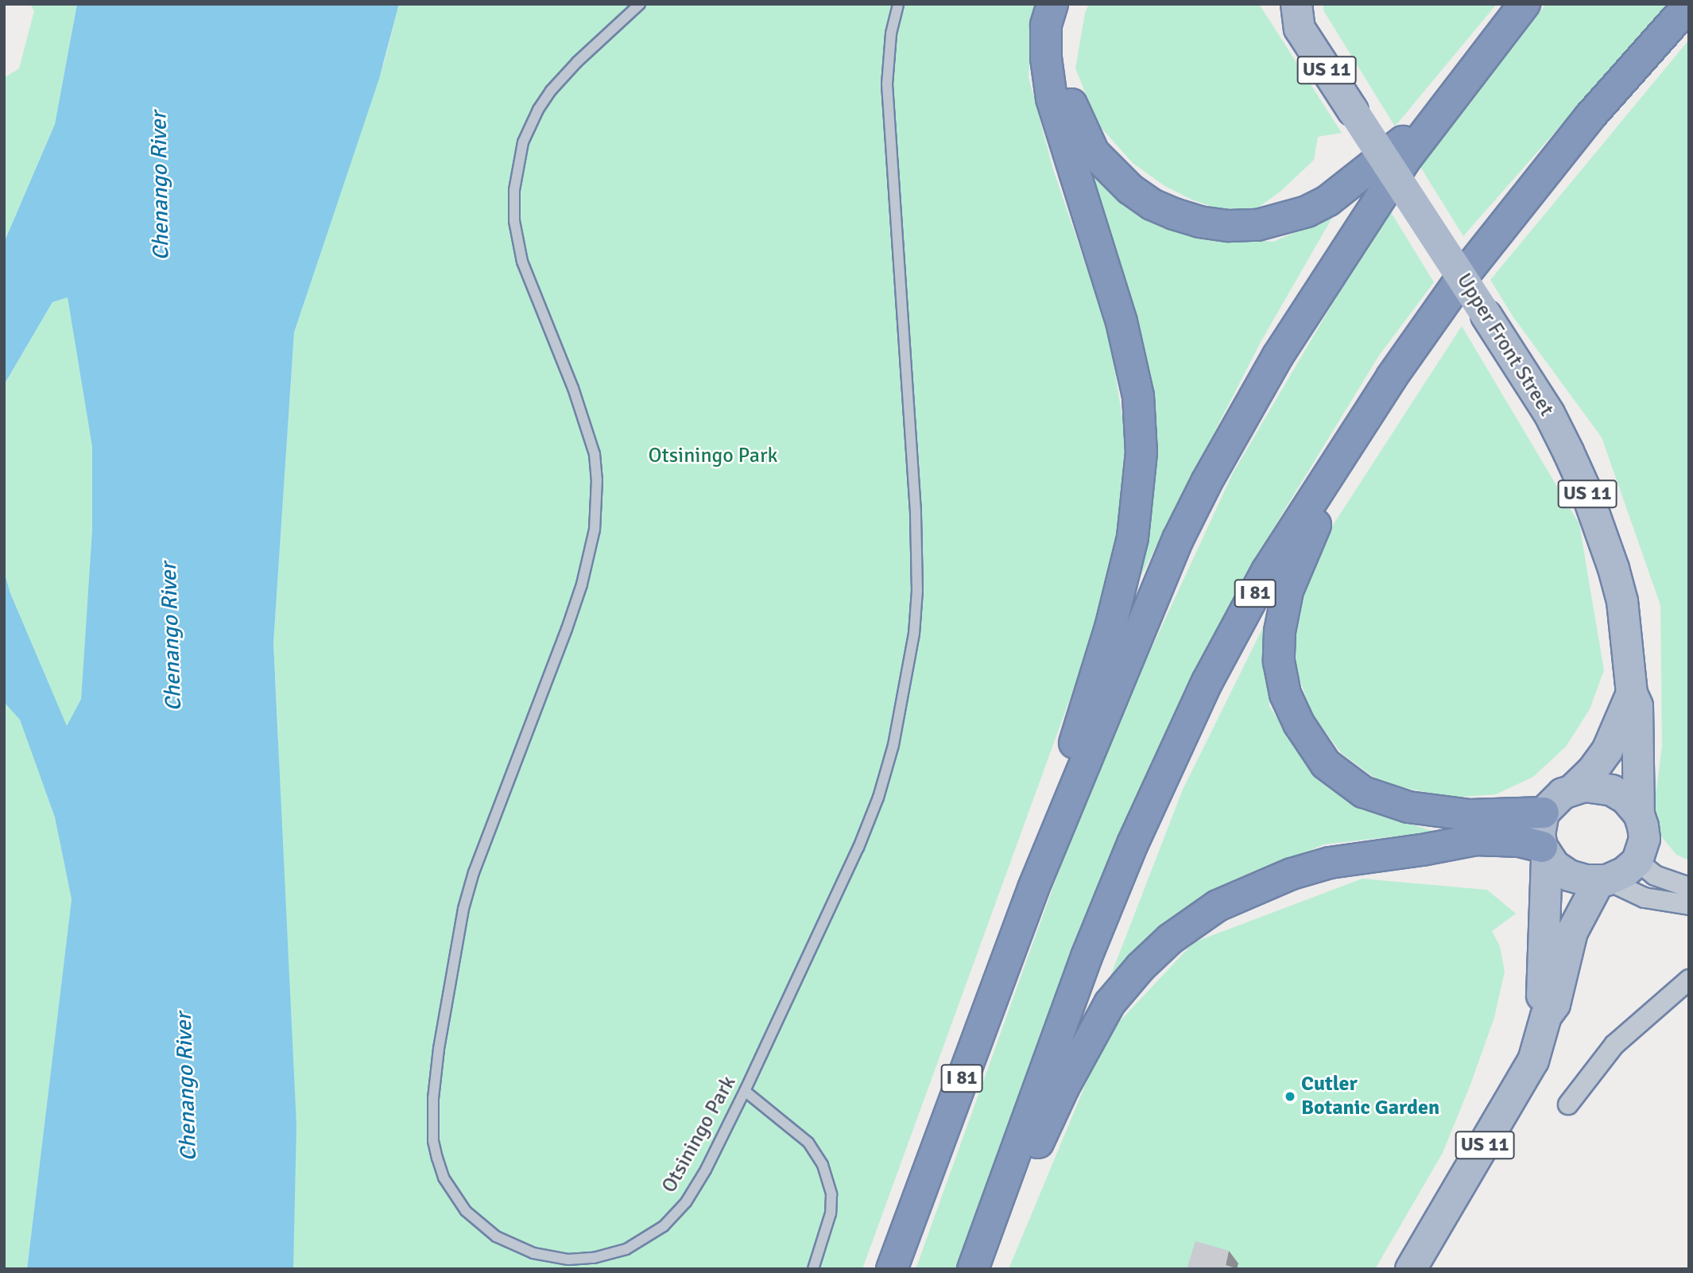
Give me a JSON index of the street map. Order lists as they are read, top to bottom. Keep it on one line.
{"streets":{"highway":["I 81"],"main road":["US 11","Upper Front Street"],"lane":["Otsiningo Park"]},"crossings":[["US 11","Upper Front Street"]],"water":["Chenango River"],"parks":["Otsiningo Park"],"places":["Cutler Botanic Garden"]}
